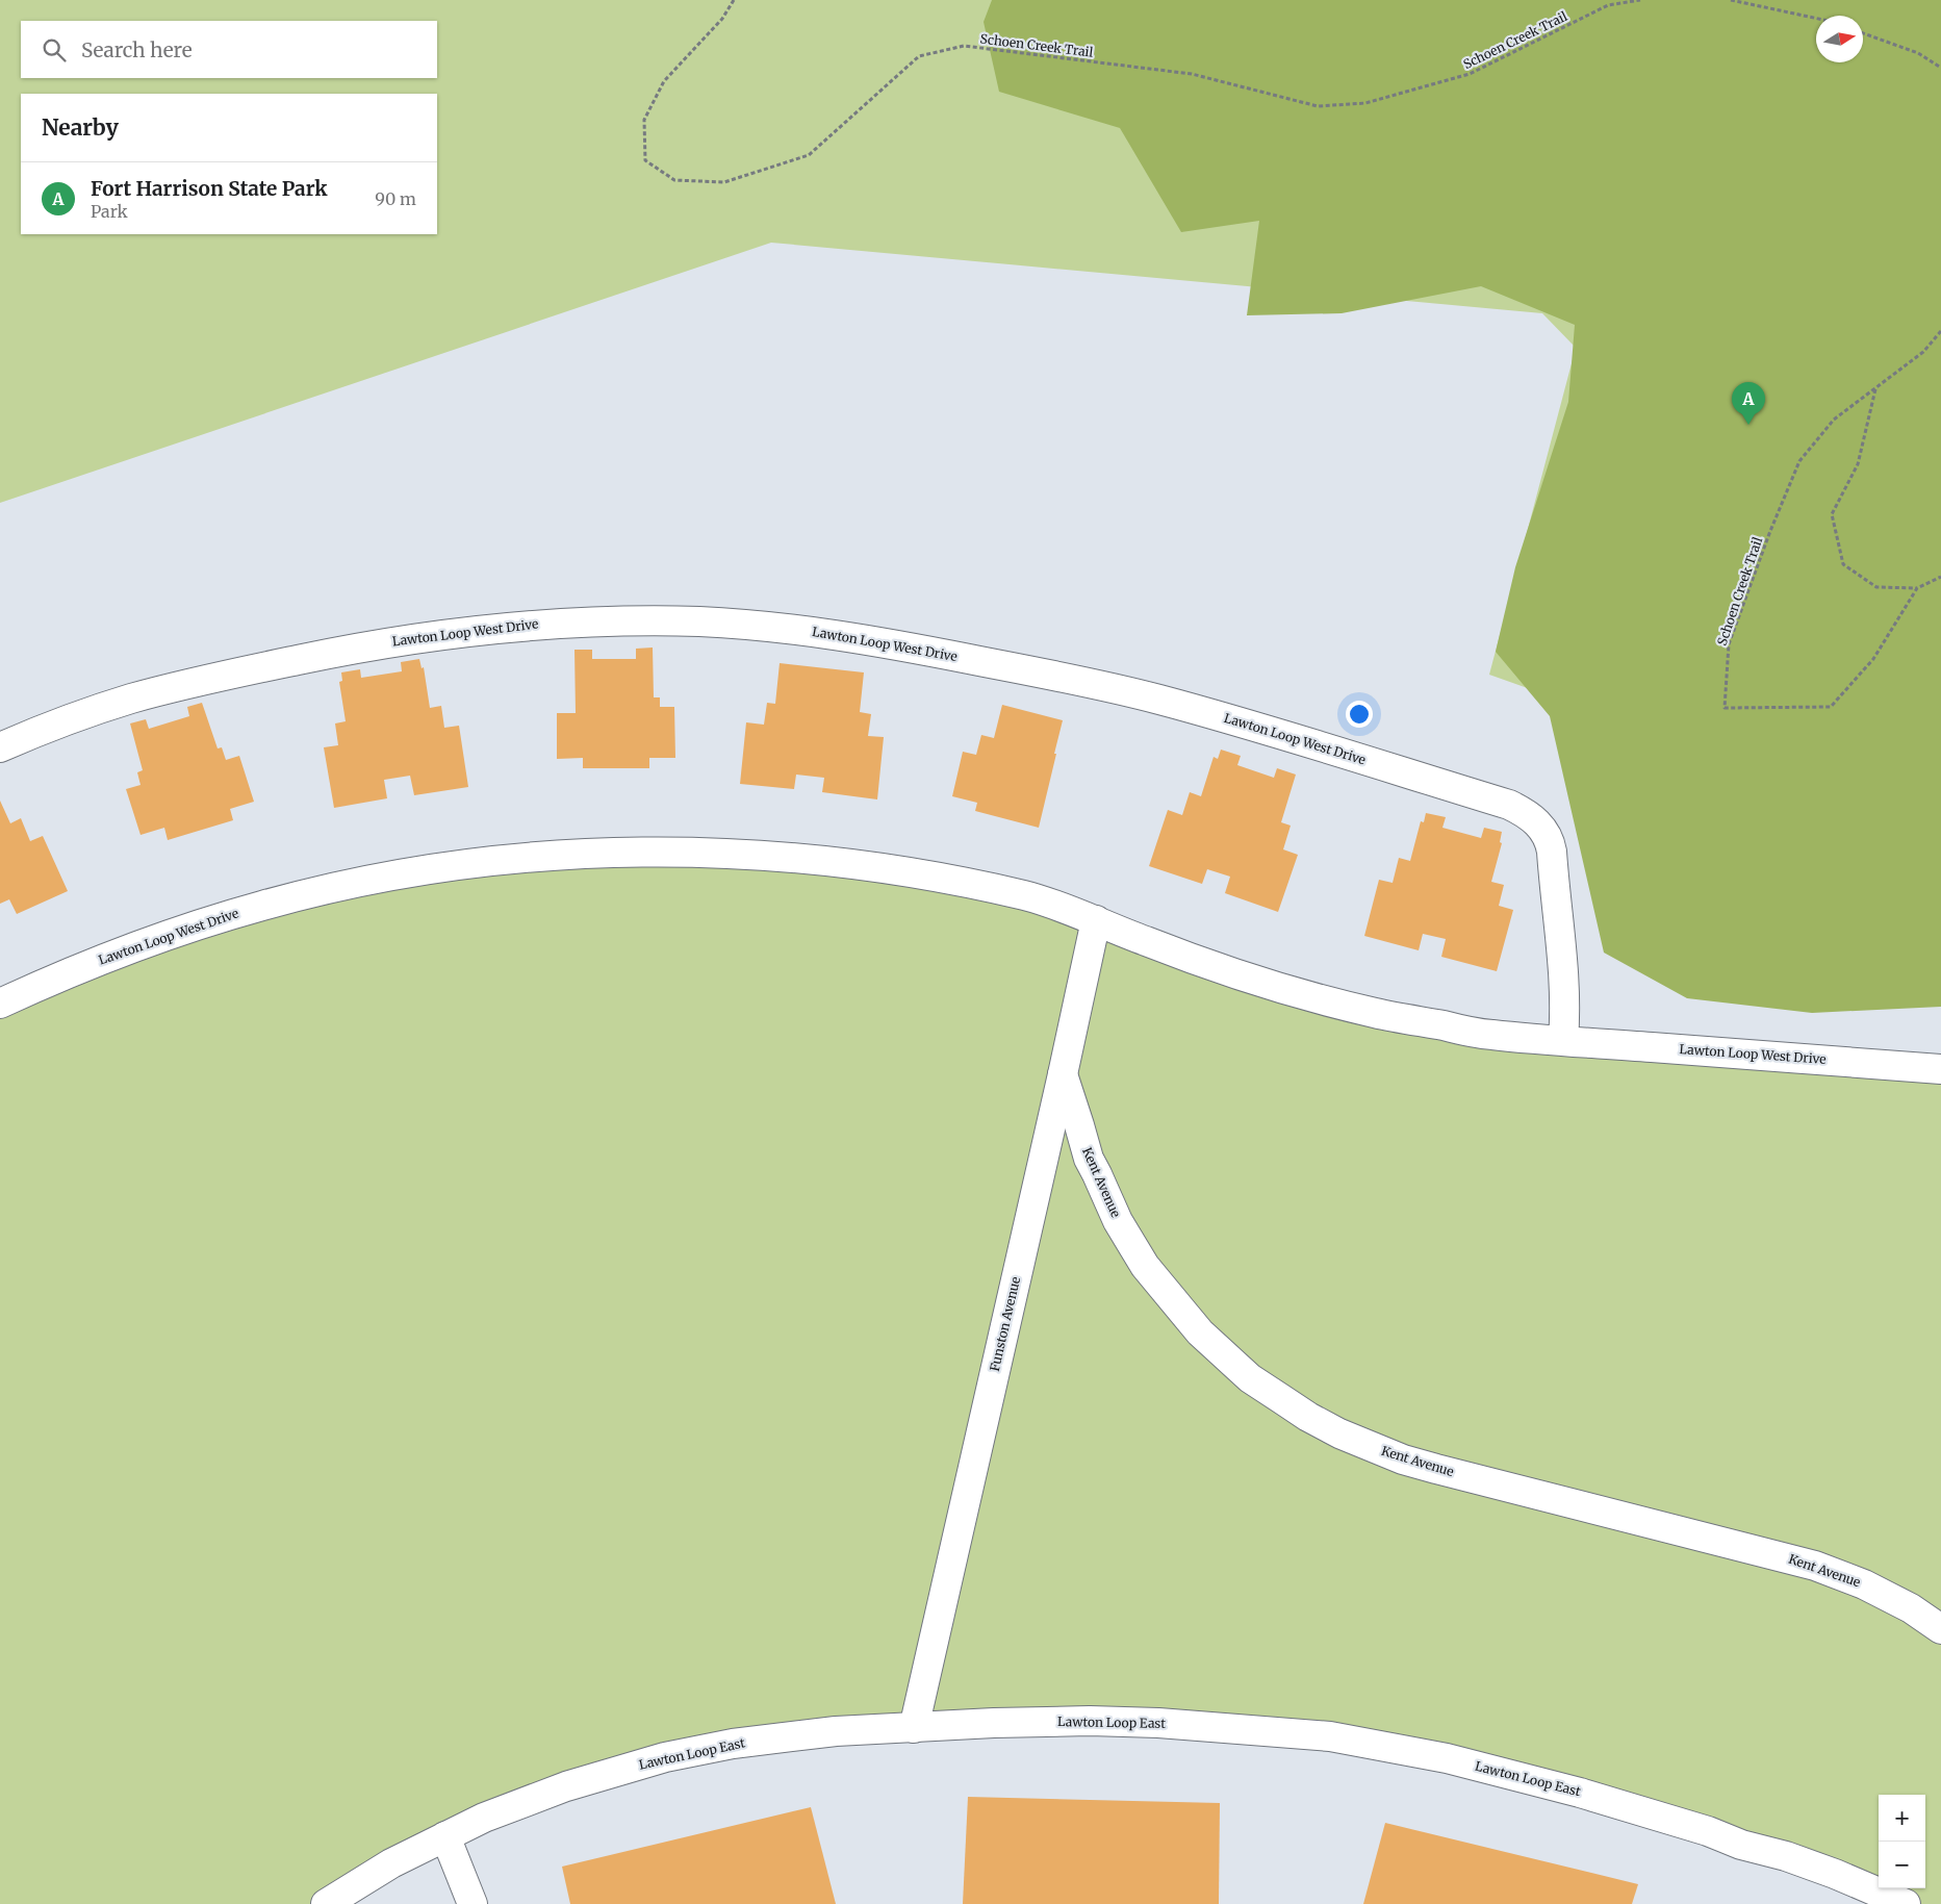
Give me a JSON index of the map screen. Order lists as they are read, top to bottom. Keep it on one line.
{"streets":{"street":["Lawton Loop West Drive","Kent Avenue","Funston Avenue","Lawton Loop East"],"path":["Schoen Creek Trail"]},"crossings":[["Lawton Loop West Drive","Funston Avenue"],["Kent Avenue","Funston Avenue"],["Funston Avenue","Lawton Loop East"]],"north":"right","page":{"search":"Search here","heading":"Nearby","list":[{"mark":"A","name":"Fort Harrison State Park","note":"Park","value":"90 m"}],"pins":"A","map_buttons":["+","−"]}}
